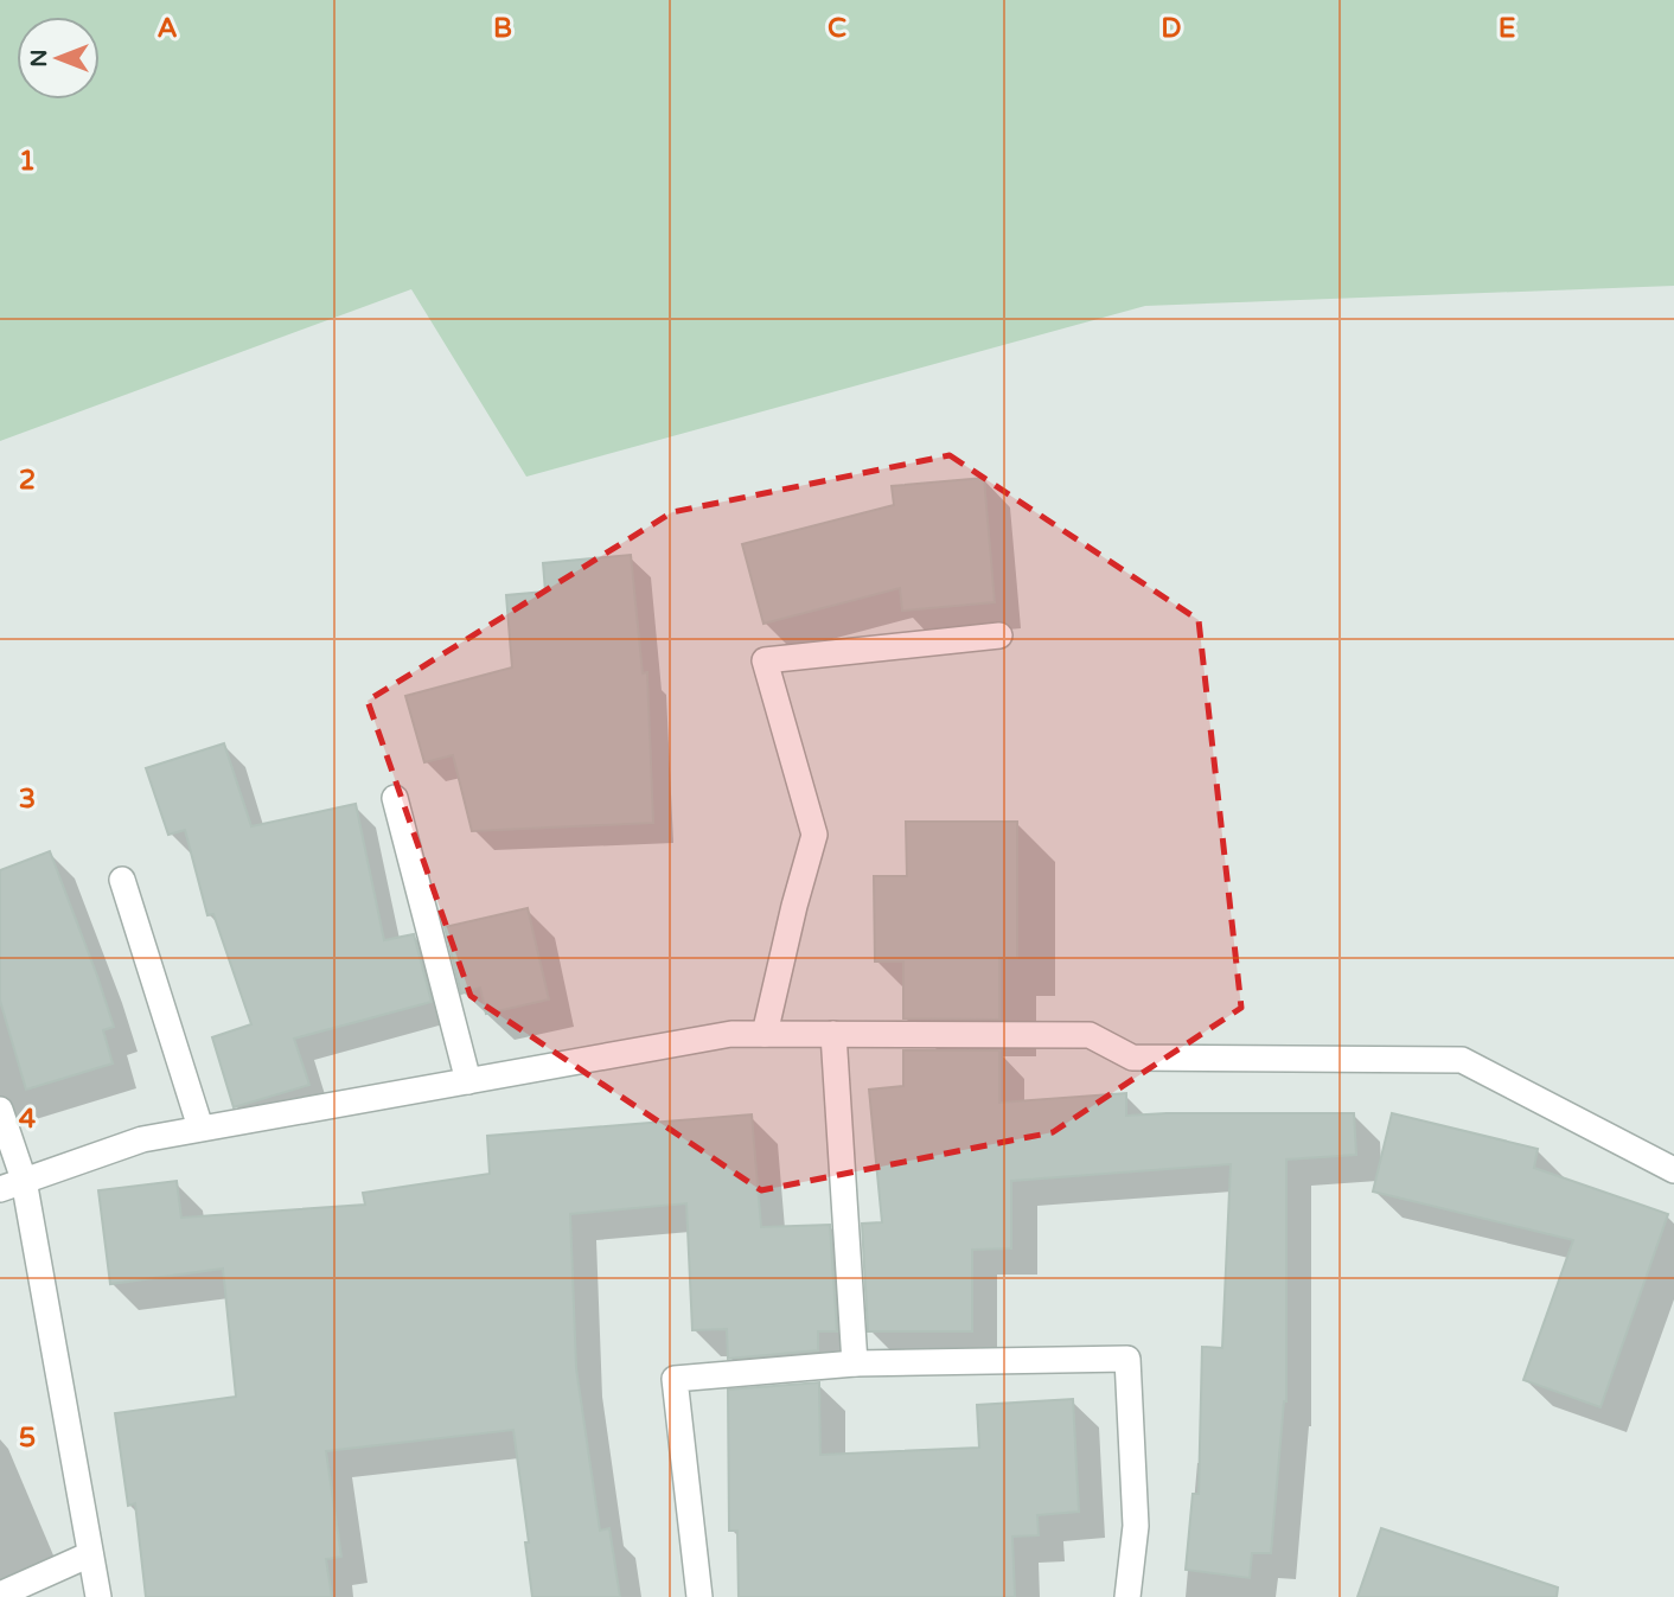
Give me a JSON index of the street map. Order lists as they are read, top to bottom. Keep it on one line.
{"north":"left","grid":{"columns":["A","B","C","D","E"],"rows":["1","2","3","4","5"]}}
